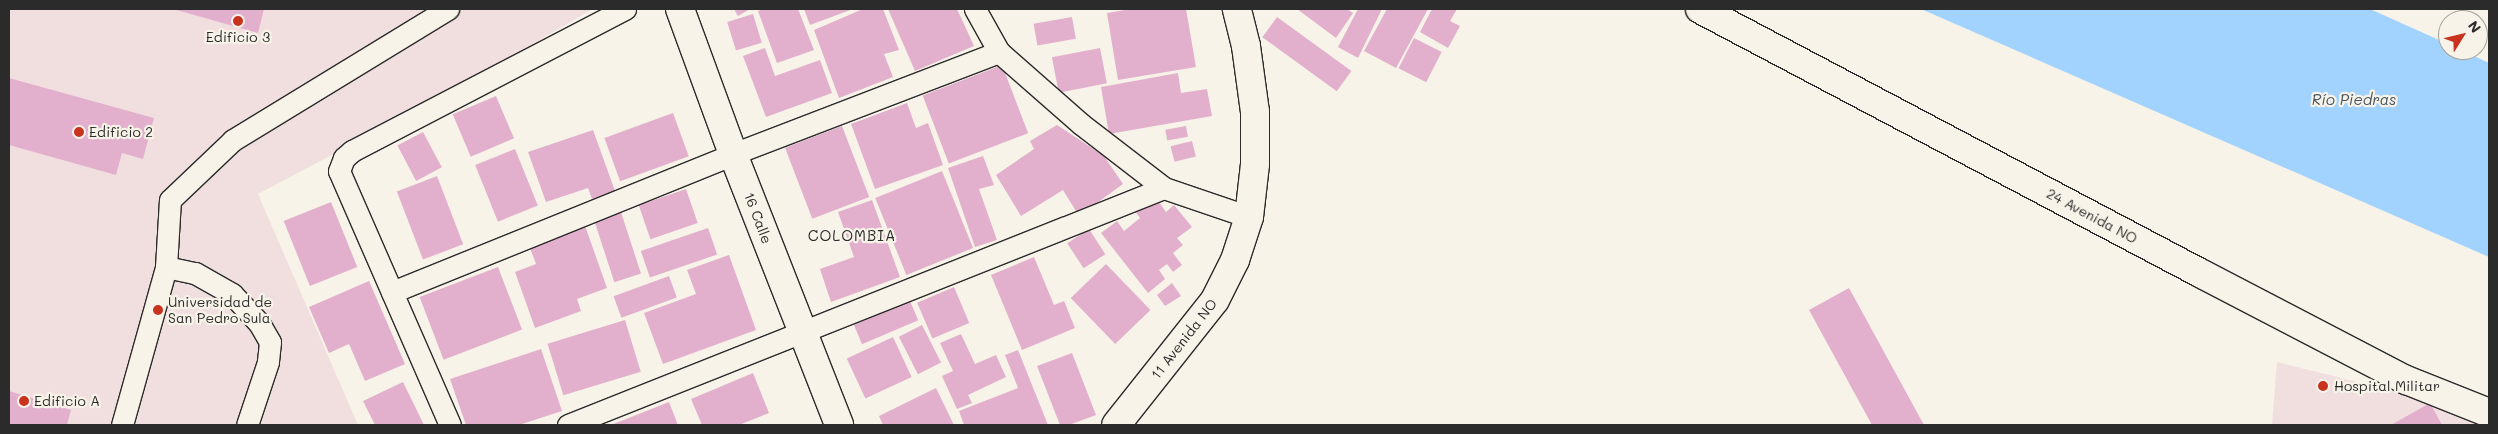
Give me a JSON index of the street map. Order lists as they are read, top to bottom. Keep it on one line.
{"streets":{"street":["24 Avenida NO","16 Calle","11 Avenida NO"]},"districts":["COLOMBIA"],"water":["Río Piedras"],"places":["Edificio 3","Edificio 2","Universidad de San Pedro Sula","Hospital Militar","Edificio A"],"north":"top right"}
